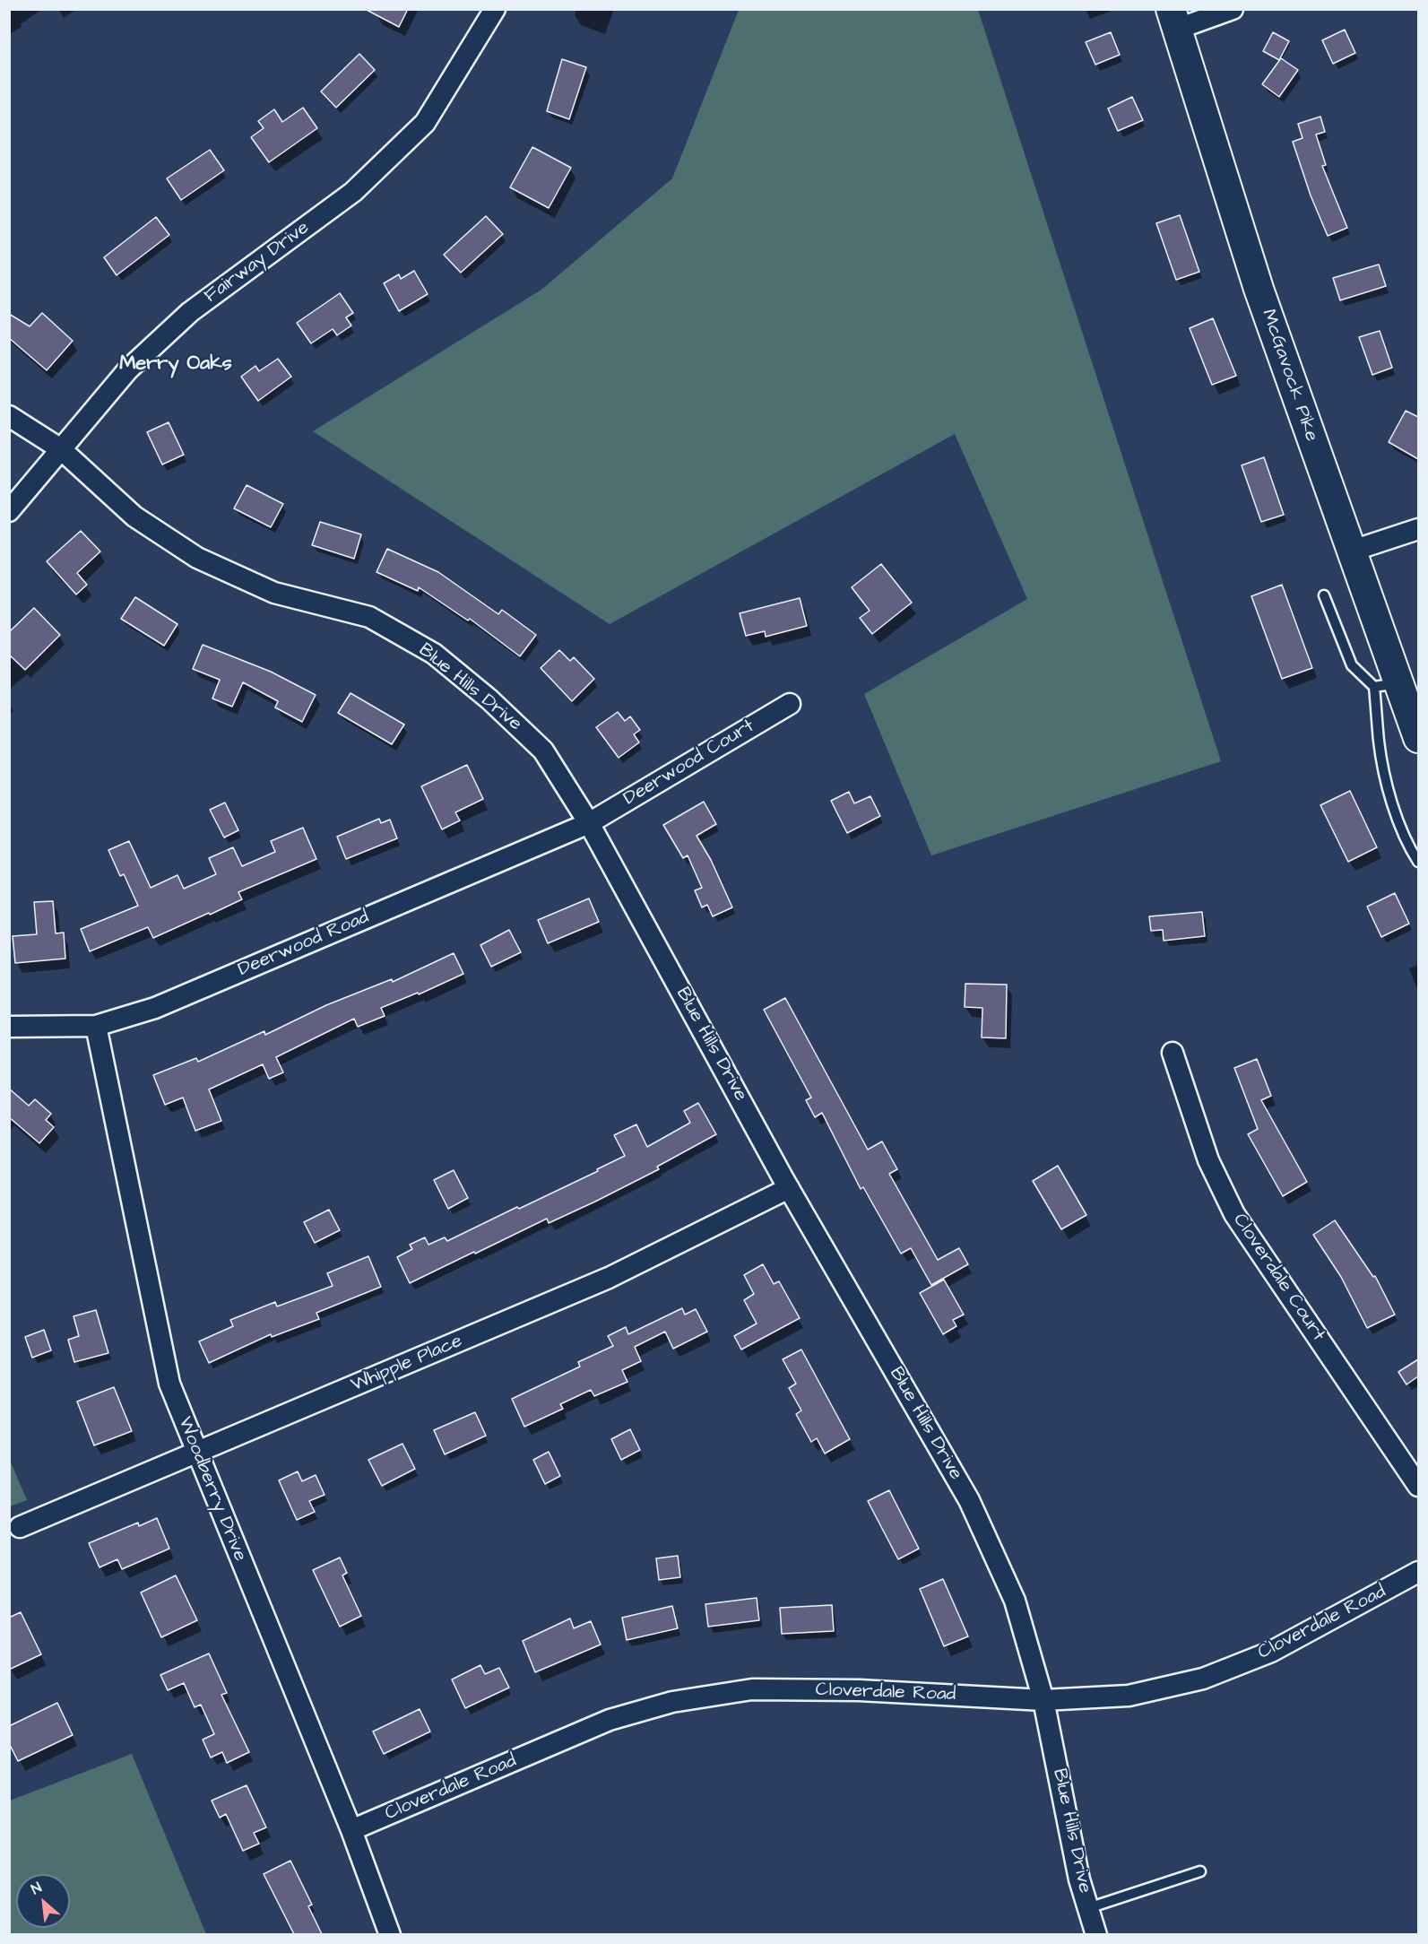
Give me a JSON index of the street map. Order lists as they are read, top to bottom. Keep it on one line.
{"streets":{"main road":["McGavock Pike"],"street":["Fairway Drive","Blue Hills Drive","Deerwood Court","Deerwood Road","Cloverdale Court","Whipple Place","Woodberry Drive","Cloverdale Road"]},"crossings":[["Fairway Drive","Blue Hills Drive"],["Blue Hills Drive","Deerwood Court"],["Blue Hills Drive","Deerwood Road"],["Blue Hills Drive","Whipple Place"],["Blue Hills Drive","Cloverdale Road"],["Deerwood Court","Deerwood Road"],["Deerwood Road","Woodberry Drive"],["Whipple Place","Woodberry Drive"],["Woodberry Drive","Cloverdale Road"]],"districts":["Merry Oaks"],"north":"top left"}
